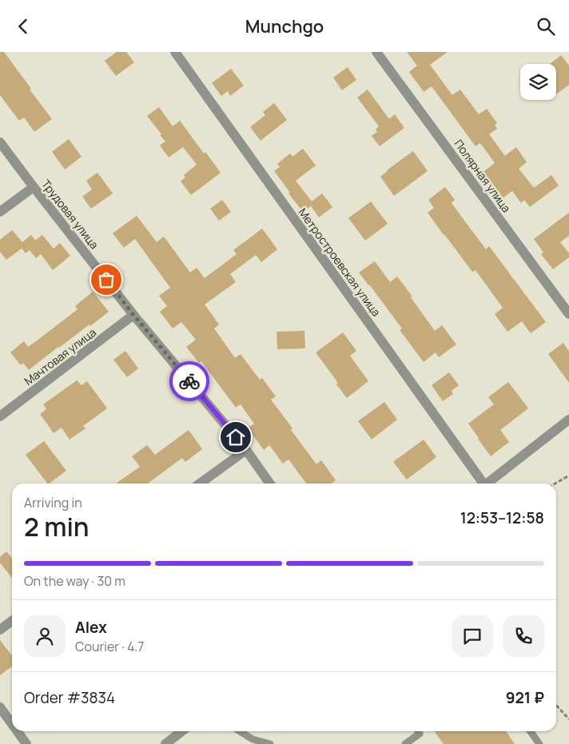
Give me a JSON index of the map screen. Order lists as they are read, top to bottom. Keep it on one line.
{"streets":{"street":["Полярная улица","Трудовая улица","Метростроевская улица","Мачтовая улица"]},"crossings":[["Трудовая улица","Мачтовая улица"]],"page":{"header":"Munchgo","heading":["2 min","Arriving in","12:53–12:58"],"panel":["Alex","Courier · 4.7","Order #3834","921 ₽"],"bar":"On the way · 30 m"}}
